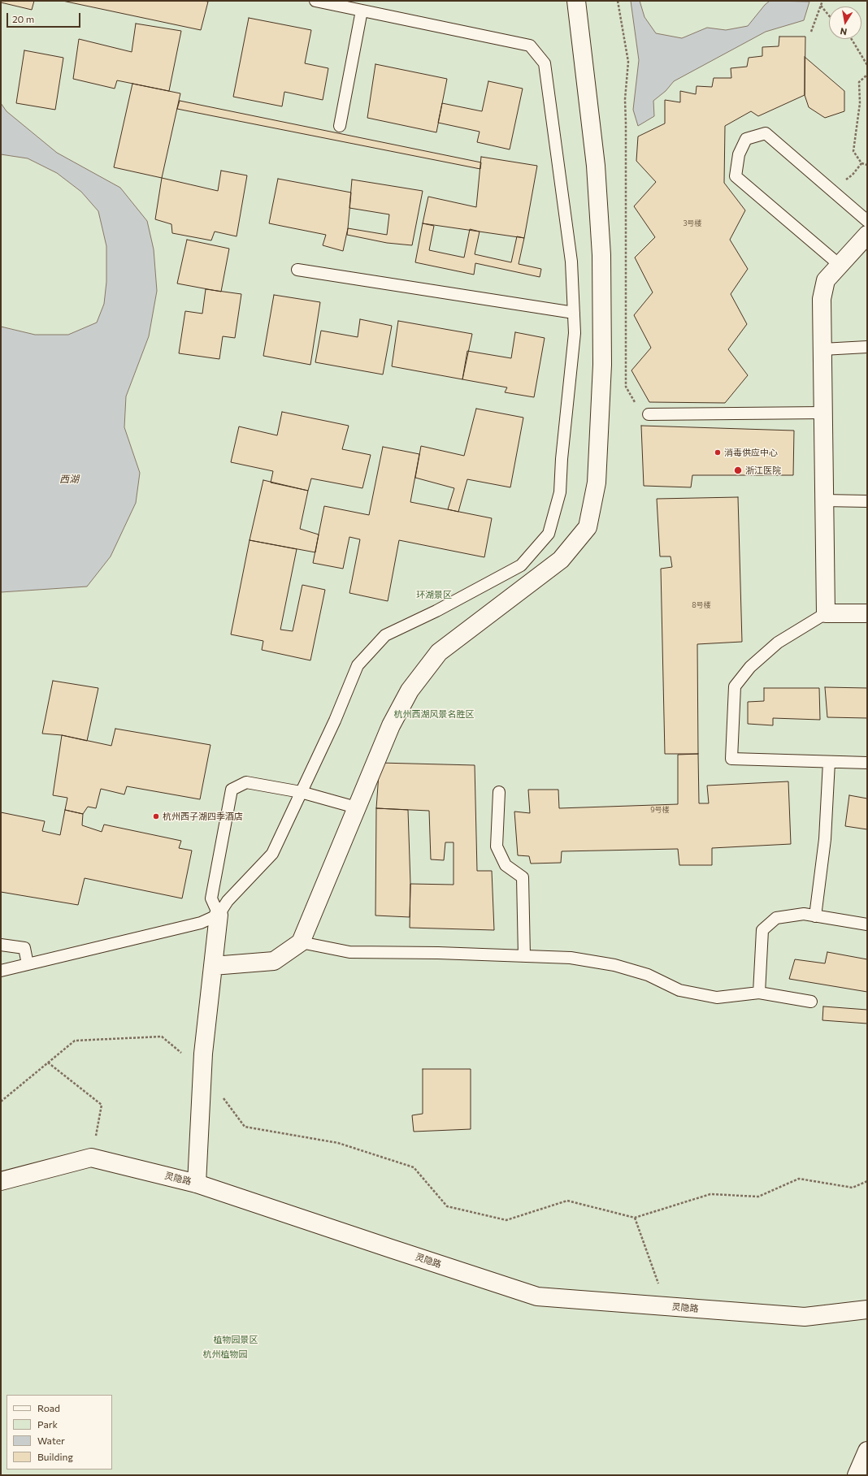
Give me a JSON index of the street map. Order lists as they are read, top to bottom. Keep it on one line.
{"streets":{"street":["灵隐路"]},"water":["西湖"],"parks":["环湖景区","杭州西湖风景名胜区","植物园景区","杭州植物园"],"places":["消毒供应中心","浙江医院","杭州西子湖四季酒店"],"house_numbers":["3号楼","8号楼","9号楼"],"legend":["Road","Park","Water","Building"],"scale_bar":"20 m","north":"bottom"}
